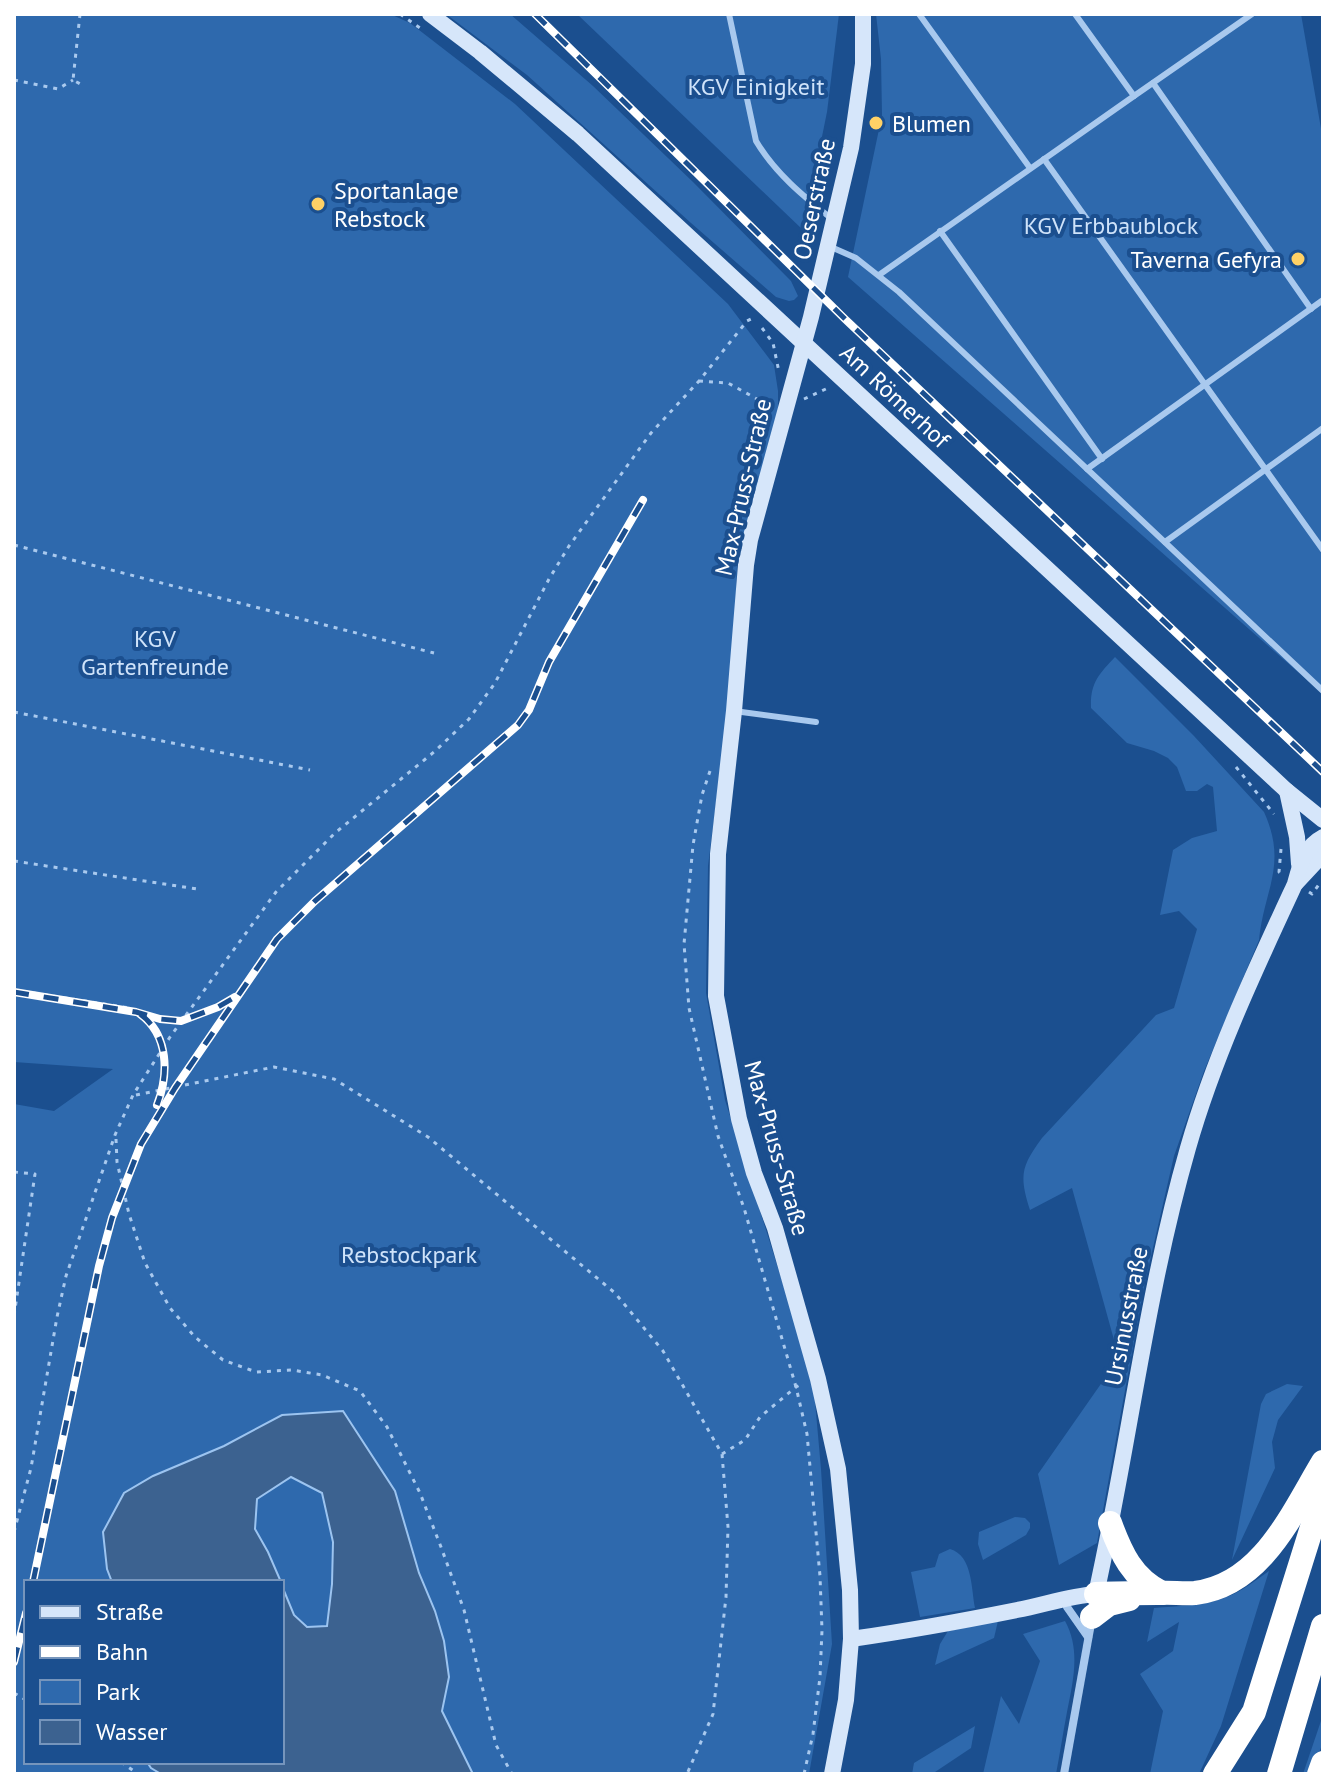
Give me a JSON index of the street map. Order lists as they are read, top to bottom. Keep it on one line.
{"streets":{"main road":["Oeserstraße","Am Römerhof","Max-Pruss-Straße","Ursinusstraße"]},"crossings":[["Oeserstraße","Am Römerhof"],["Oeserstraße","Max-Pruss-Straße"],["Am Römerhof","Max-Pruss-Straße"],["Am Römerhof","Ursinusstraße"]],"parks":["KGV Einigkeit","KGV Erbbaublock","KGV Gartenfreunde","Rebstockpark"],"places":["Blumen","Sportanlage Rebstock","Taverna Gefyra"],"legend":["Straße","Bahn","Park","Wasser"]}
